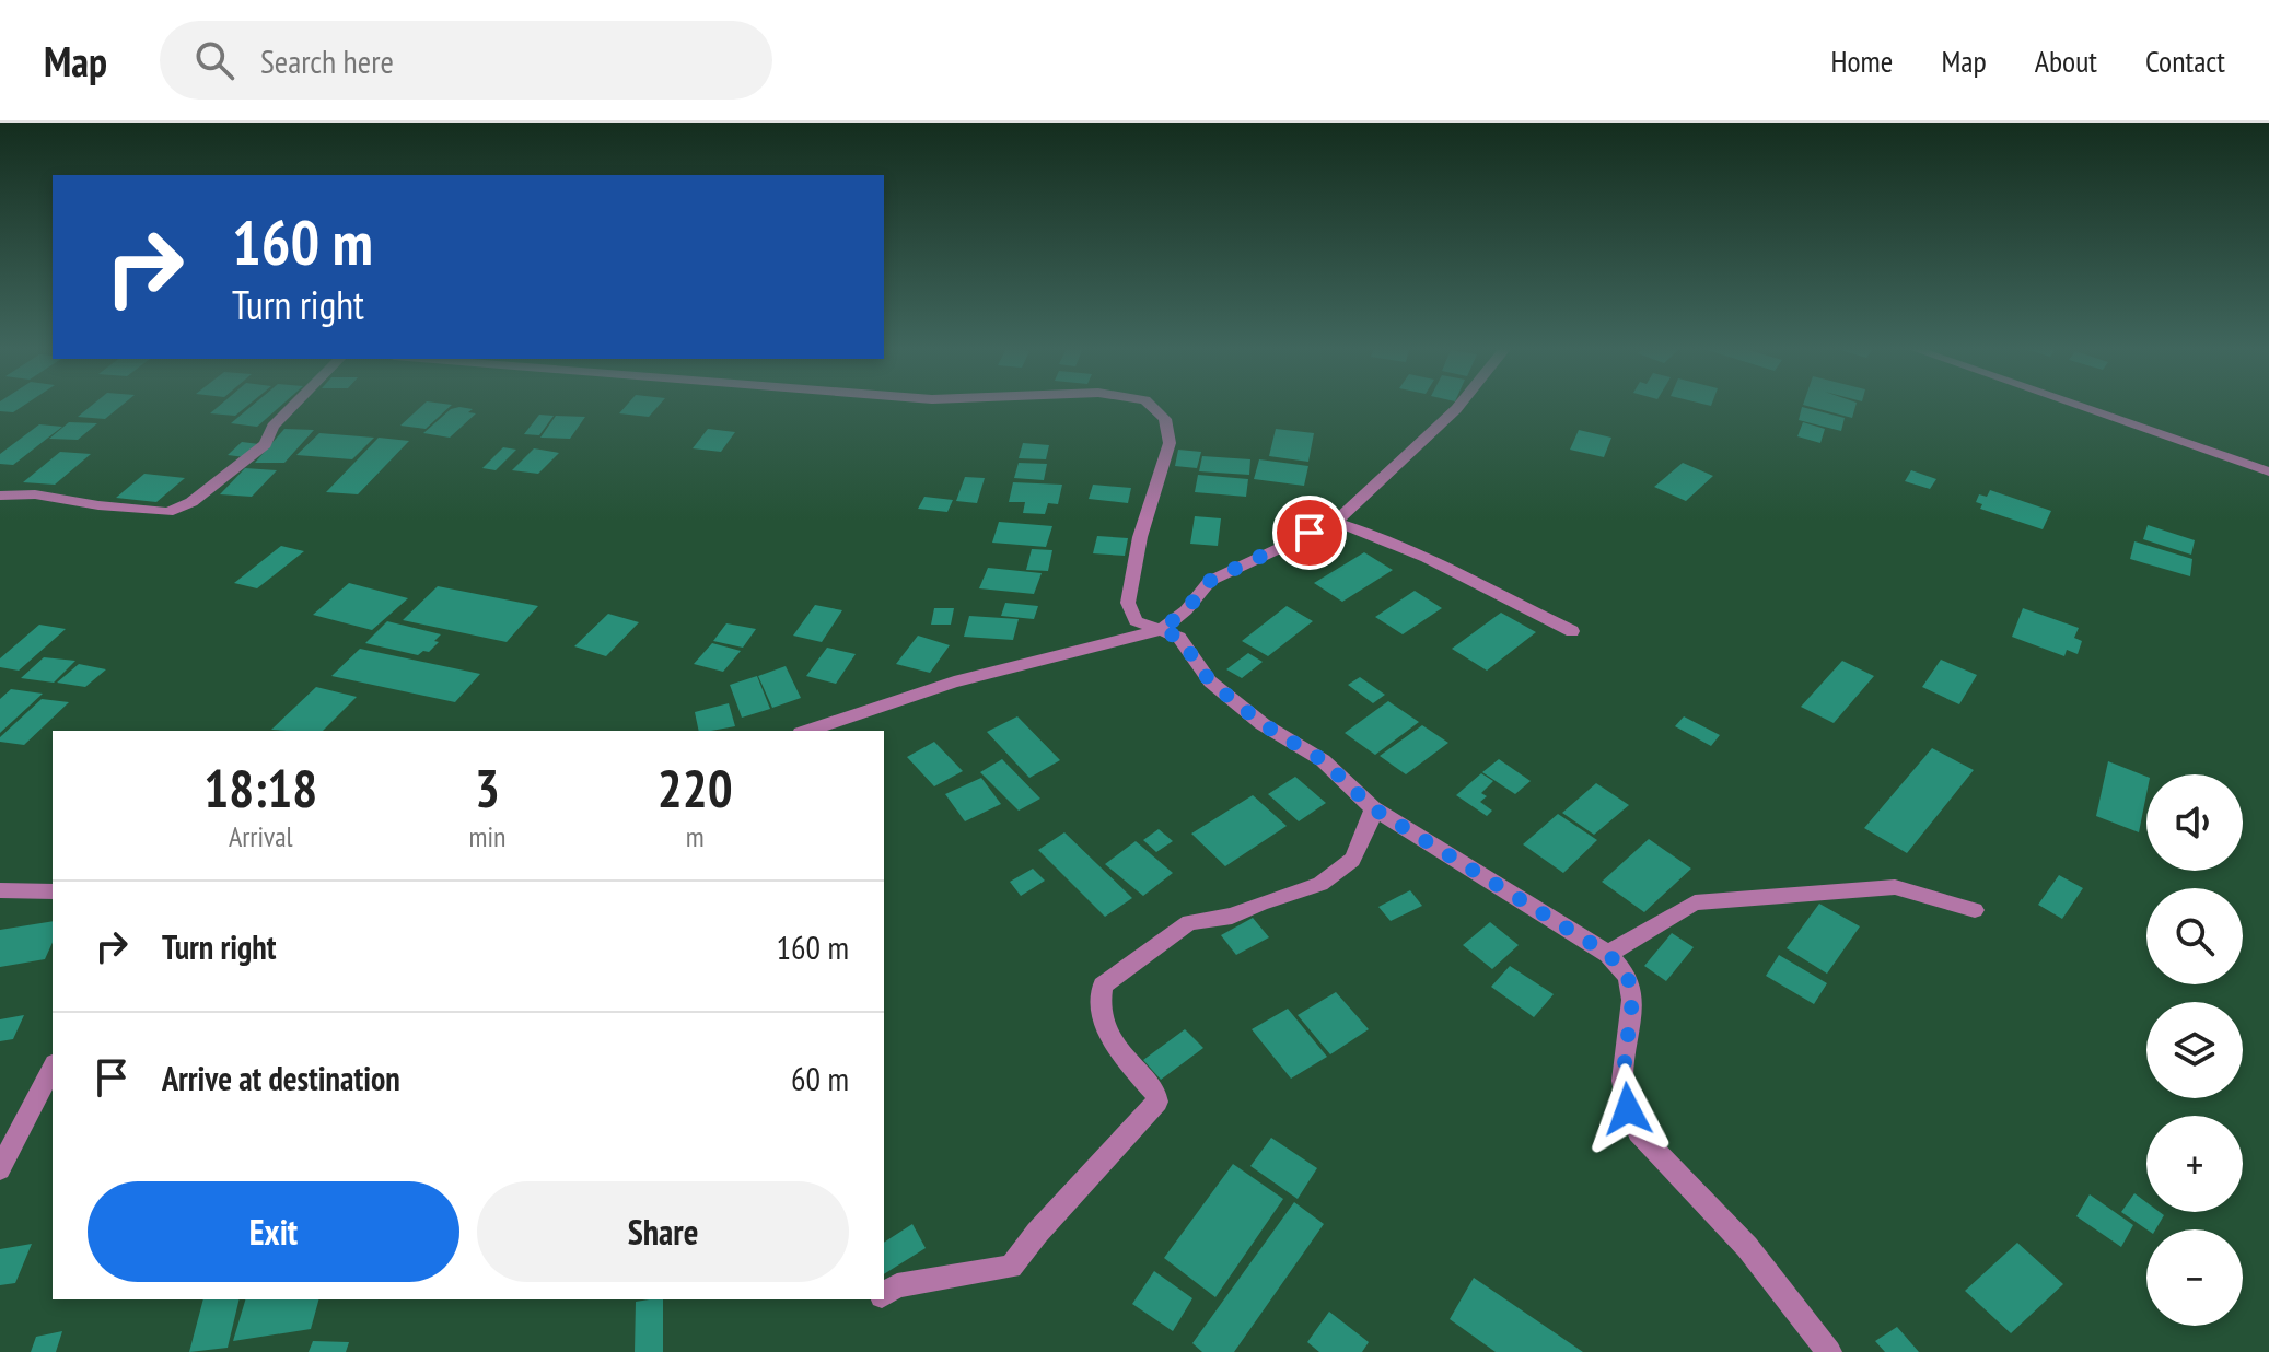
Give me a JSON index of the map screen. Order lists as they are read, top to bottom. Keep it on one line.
{"page":{"header":"Map","search":"Search here","nav":["Home","Map","About","Contact"],"turn":["160 m","Turn right"],"eta":["18:18","Arrival","3","min","220","m"],"map_buttons":["+","−"],"list":[{"name":"Turn right","value":"160 m"},{"name":"Arrive at destination","value":"60 m"}],"buttons":["Exit","Share"]}}
